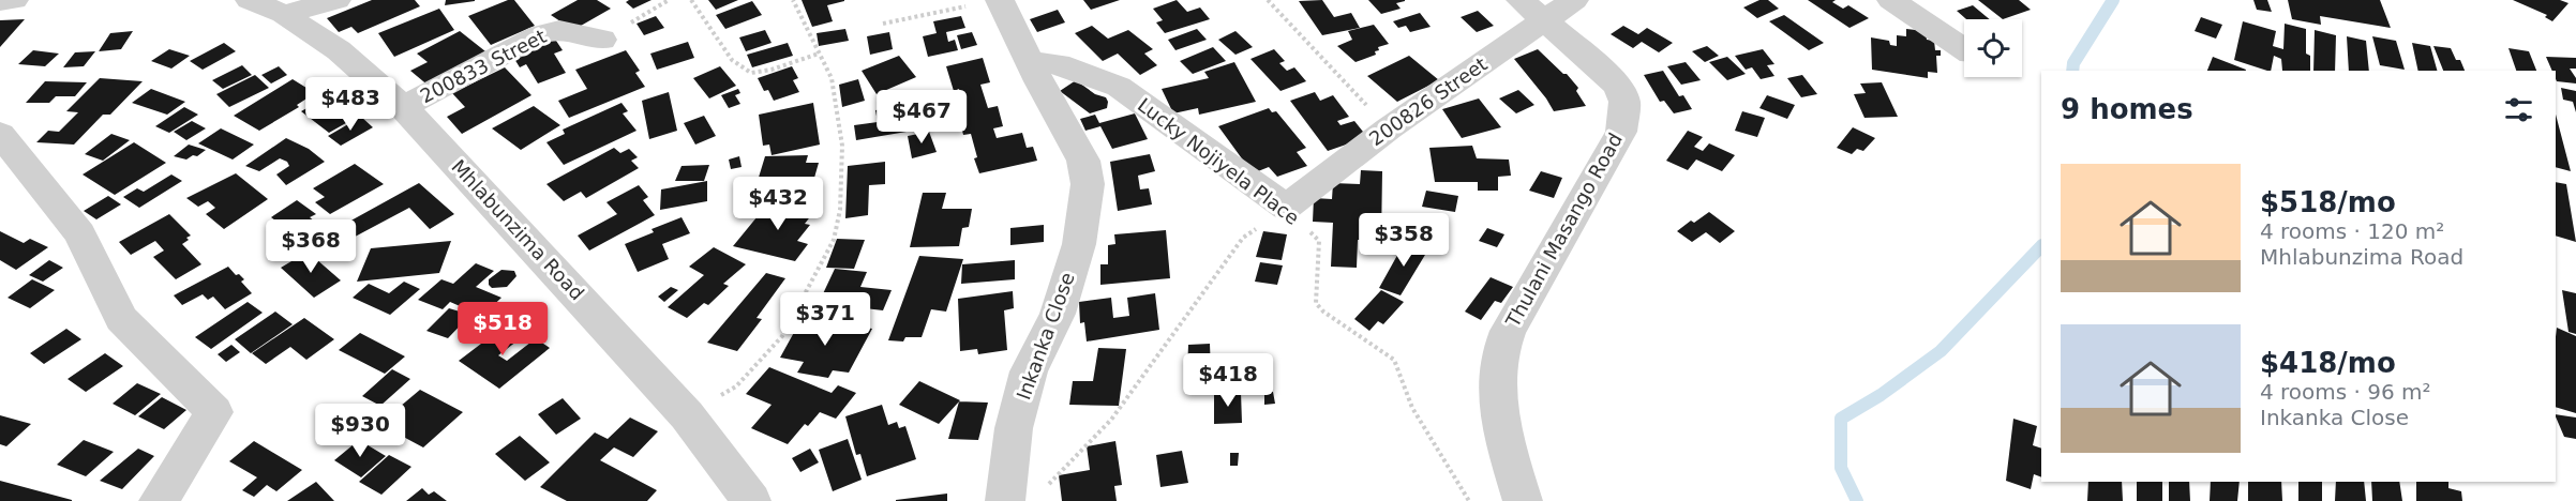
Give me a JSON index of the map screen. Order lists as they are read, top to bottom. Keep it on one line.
{"streets":{"street":["200833 Street","200826 Street","Lucky Nojiyela Place","Mhlabunzima Road","Thulani Masango Road","Inkanka Close"]},"crossings":[["200833 Street","Mhlabunzima Road"],["200826 Street","Lucky Nojiyela Place"],["200826 Street","Thulani Masango Road"],["Lucky Nojiyela Place","Inkanka Close"]],"page":{"heading":"9 homes","price":["$483","$467","$432","$358","$368","$371","$518","$418","$930"],"list":[{"name":"$518/mo","note":"4 rooms · 120 m² · Mhlabunzima Road"},{"name":"$418/mo","note":"4 rooms · 96 m² · Inkanka Close"}]}}
